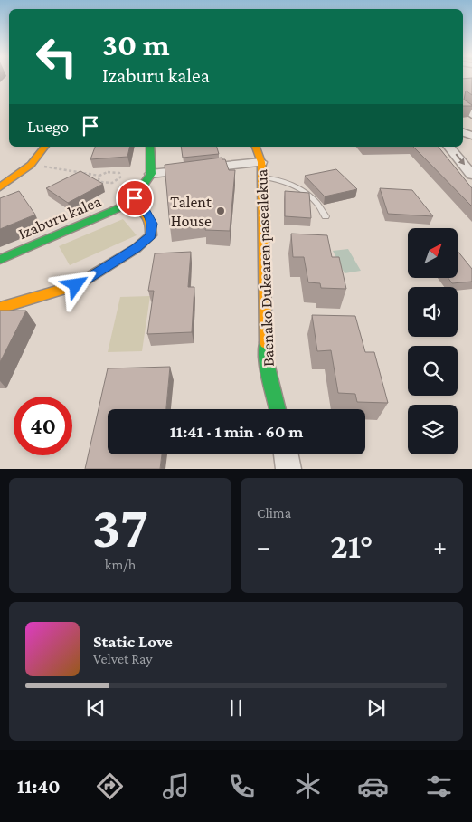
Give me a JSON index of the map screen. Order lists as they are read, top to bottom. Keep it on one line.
{"streets":{"street":["Izaburu kalea","Baenako Dukearen pasealekua"]},"places":["Talent House"],"north":"top right","page":{"turn":["30 m","Izaburu kalea"],"then":"Luego","limit":"40","trip":"11:41 · 1 min · 60 m","tile":[["37","km/h"],"Clima"],"heat":["−","21°","+"],"song":["Static Love","Velvet Ray"],"tabs":"11:40"}}
